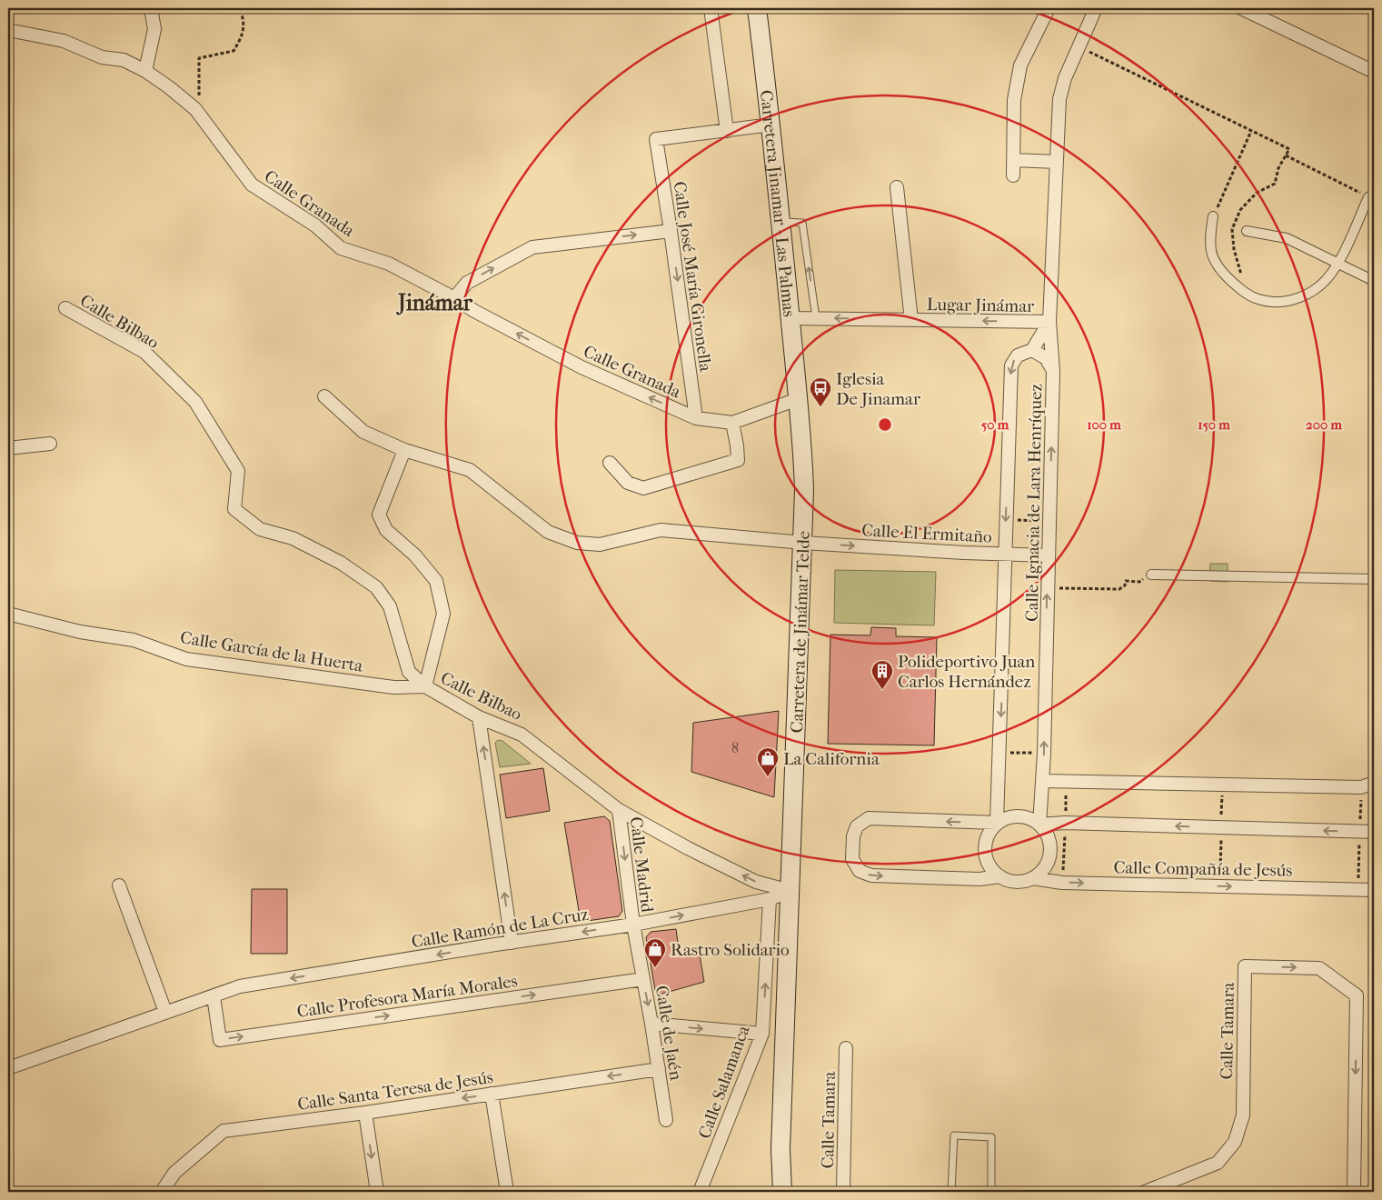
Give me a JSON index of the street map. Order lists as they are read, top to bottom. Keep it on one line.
{"streets":{"main road":["Carretera Jinamar - Las Palmas","Carretera de Jinámar Telde"],"street":["Calle Granada","Calle José María Gironella","Lugar Jinámar","Calle Bilbao","Calle Ignacia de Lara Henríquez","Calle El Ermitaño","Calle García de la Huerta","Calle Madrid","Calle Compañía de Jesús","Calle Ramón de La Cruz","Calle Profesora María Morales","Calle Tamara","Calle de Jaén","Calle Salamanca","Calle Santa Teresa de Jesús"]},"crossings":[["Calle Granada","Carretera Jinamar - Las Palmas"],["Calle Granada","Calle José María Gironella"],["Calle Granada","Carretera de Jinámar Telde"],["Carretera Jinamar - Las Palmas","Lugar Jinámar"],["Carretera Jinamar - Las Palmas","Carretera de Jinámar Telde"],["Calle Bilbao","Carretera de Jinámar Telde"],["Calle Bilbao","Calle García de la Huerta"],["Calle Bilbao","Calle Madrid"],["Calle Bilbao","Calle Ramón de La Cruz"],["Calle Ignacia de Lara Henríquez","Calle El Ermitaño"],["Calle Ignacia de Lara Henríquez","Calle Compañía de Jesús"],["Calle El Ermitaño","Carretera de Jinámar Telde"],["Carretera de Jinámar Telde","Calle Ramón de La Cruz"],["Calle Madrid","Calle Ramón de La Cruz"],["Calle Madrid","Calle de Jaén"],["Calle Ramón de La Cruz","Calle Profesora María Morales"],["Calle Ramón de La Cruz","Calle de Jaén"],["Calle Ramón de La Cruz","Calle Salamanca"],["Calle Profesora María Morales","Calle de Jaén"],["Calle de Jaén","Calle Santa Teresa de Jesús"]],"one_way":["Calle José María Gironella","Lugar Jinámar","Calle Madrid","Calle Profesora María Morales","Calle Salamanca","Calle Santa Teresa de Jesús"],"districts":["Jinámar"],"places":{"bus stop":["Iglesia De Jinamar"],"building":["Polideportivo Juan Carlos Hernández"],"shop":["La California","Rastro Solidario"]},"house_numbers":["8"],"rings":["50 m","100 m","150 m","200 m"]}
